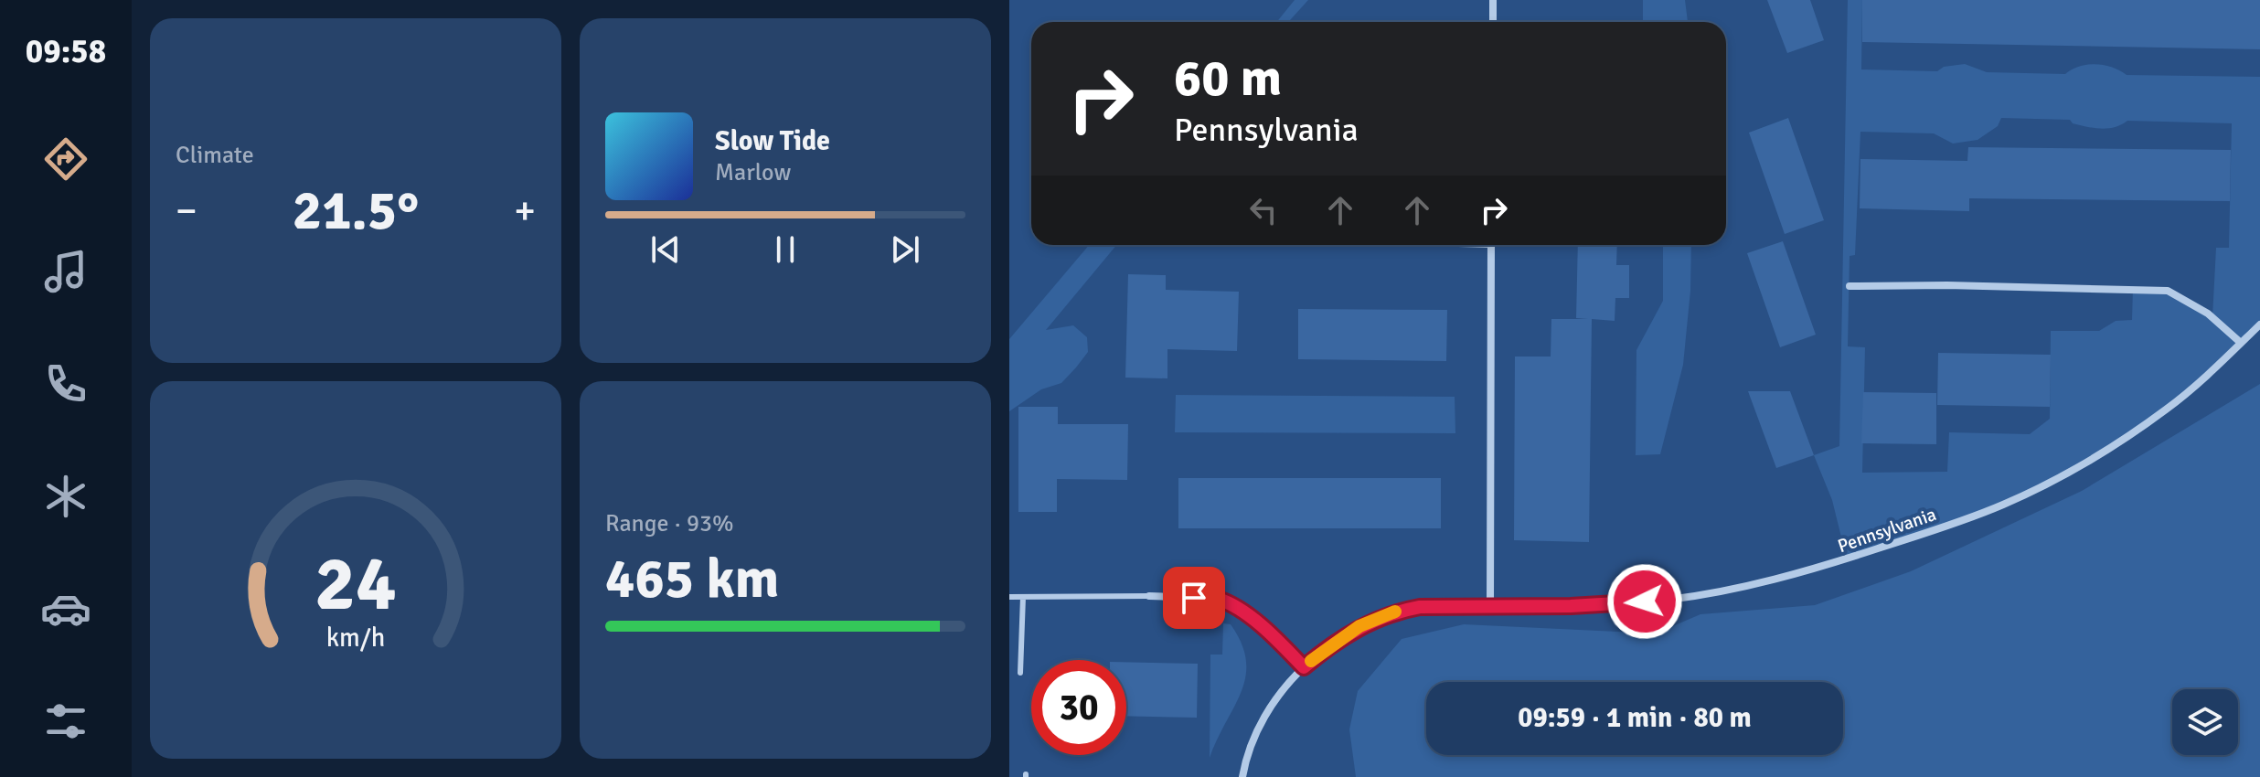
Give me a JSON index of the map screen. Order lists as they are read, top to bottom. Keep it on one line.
{"streets":{"street":["Pennsylvania"]},"page":{"tabs":"09:58","tile":["Climate",["Range · 93%","465 km"]],"turn":["60 m","Pennsylvania"],"song":["Slow Tide","Marlow"],"heat":["−","21.5°","+"],"limit":"30","trip":"09:59 · 1 min · 80 m","gauge":["24","km/h"]}}
